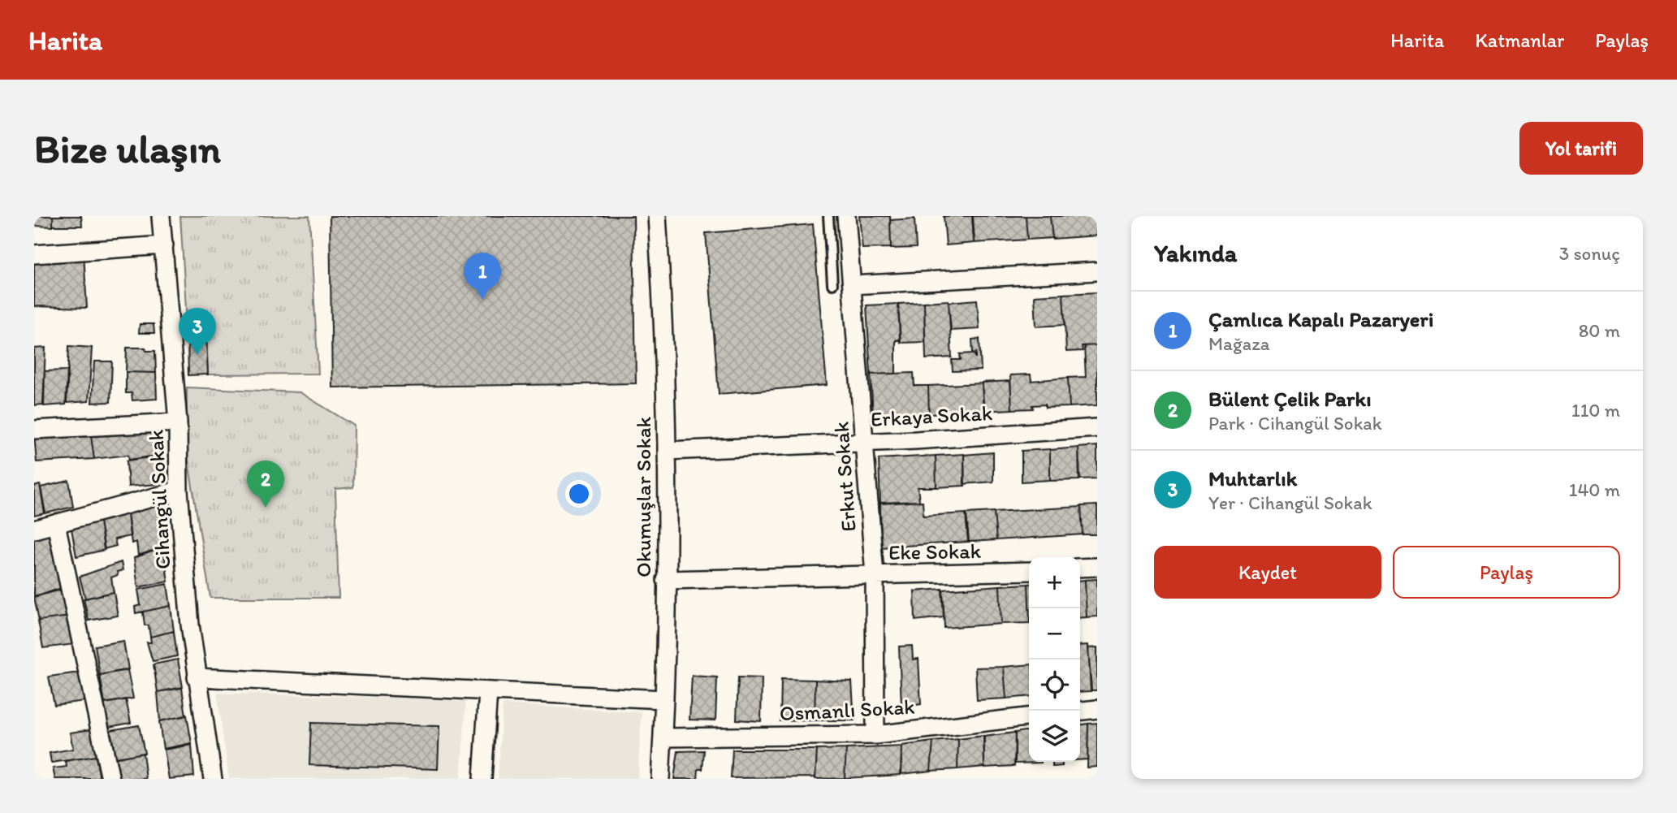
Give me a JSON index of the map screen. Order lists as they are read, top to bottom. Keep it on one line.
{"streets":{"street":["Erkaya Sokak","Erkut Sokak","Okumuşlar Sokak","Cihangül Sokak","Eke Sokak","Osmanlı Sokak"]},"crossings":[["Erkaya Sokak","Erkut Sokak"],["Erkaya Sokak","Okumuşlar Sokak"],["Erkut Sokak","Eke Sokak"],["Erkut Sokak","Osmanlı Sokak"],["Okumuşlar Sokak","Eke Sokak"],["Okumuşlar Sokak","Osmanlı Sokak"]],"page":{"header":"Harita","nav":["Harita","Katmanlar","Paylaş"],"buttons":["Yol tarifi",["Kaydet","Paylaş"]],"title":"Bize ulaşın","heading":["Yakında","3 sonuç"],"pins":["1","3","2"],"list":[{"mark":"1","name":"Çamlıca Kapalı Pazaryeri","note":"Mağaza","value":"80 m"},{"mark":"2","name":"Bülent Çelik Parkı","note":"Park · Cihangül Sokak","value":"110 m"},{"mark":"3","name":"Muhtarlık","note":"Yer · Cihangül Sokak","value":"140 m"}],"map_buttons":["+","−"]}}
